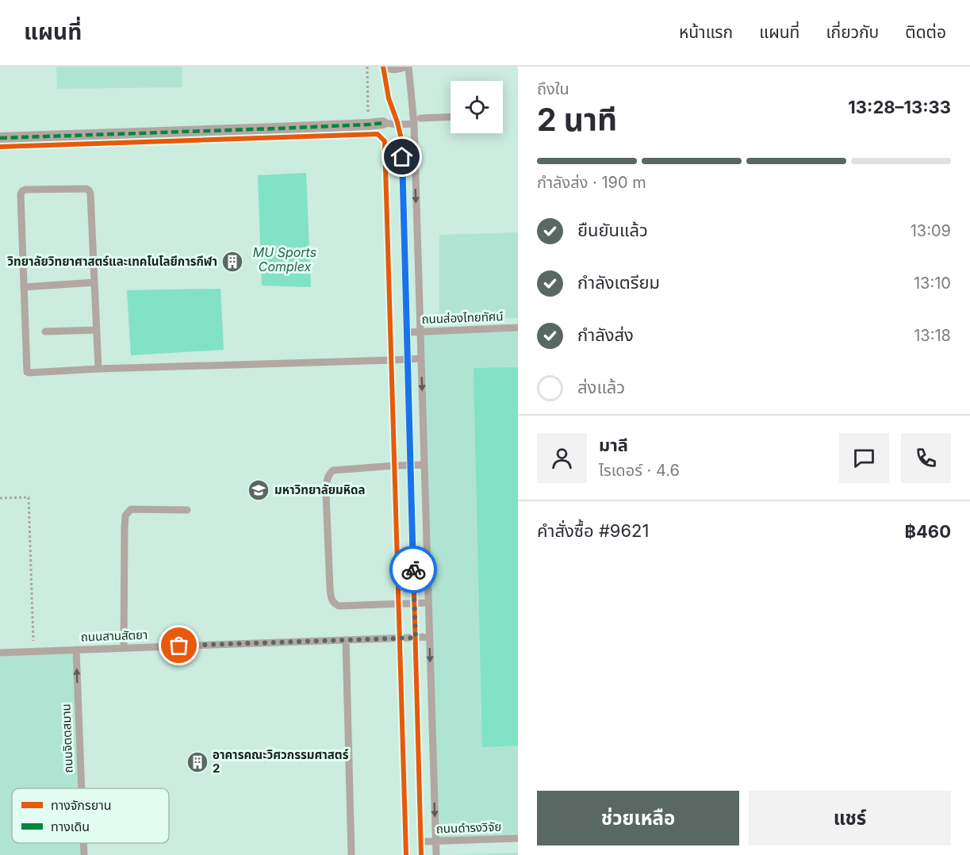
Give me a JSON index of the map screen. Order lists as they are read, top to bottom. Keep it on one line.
{"streets":{"lane":["ถนนส่องไทยทัศน์","ถนนสานสัตยา","ถนนจิตตสมาน","ถนนดำรงวิจัย"]},"crossings":[["ถนนสานสัตยา","ถนนจิตตสมาน"]],"one_way":["ถนนจิตตสมาน"],"water":["MU Sports Complex"],"places":{"building":["วิทยาลัยวิทยาศาสตร์และเทคโนโลยีการกีฬา","อาคารคณะวิศวกรรมศาสตร์ 2"],"school or university":["มหาวิทยาลัยมหิดล"]},"legend":["ทางจักรยาน","ทางเดิน"],"page":{"header":"แผนที่","nav":["หน้าแรก","แผนที่","เกี่ยวกับ","ติดต่อ"],"heading":["2 นาที","ถึงใน","13:28–13:33"],"panel":["มาลี","ไรเดอร์ · 4.6","คำสั่งซื้อ #9621","฿460"],"bar":"กำลังส่ง · 190 m","list":[["ยืนยันแล้ว","13:09"],["กำลังเตรียม","13:10"],["กำลังส่ง","13:18"],"ส่งแล้ว"],"buttons":["ช่วยเหลือ","แชร์"]}}
